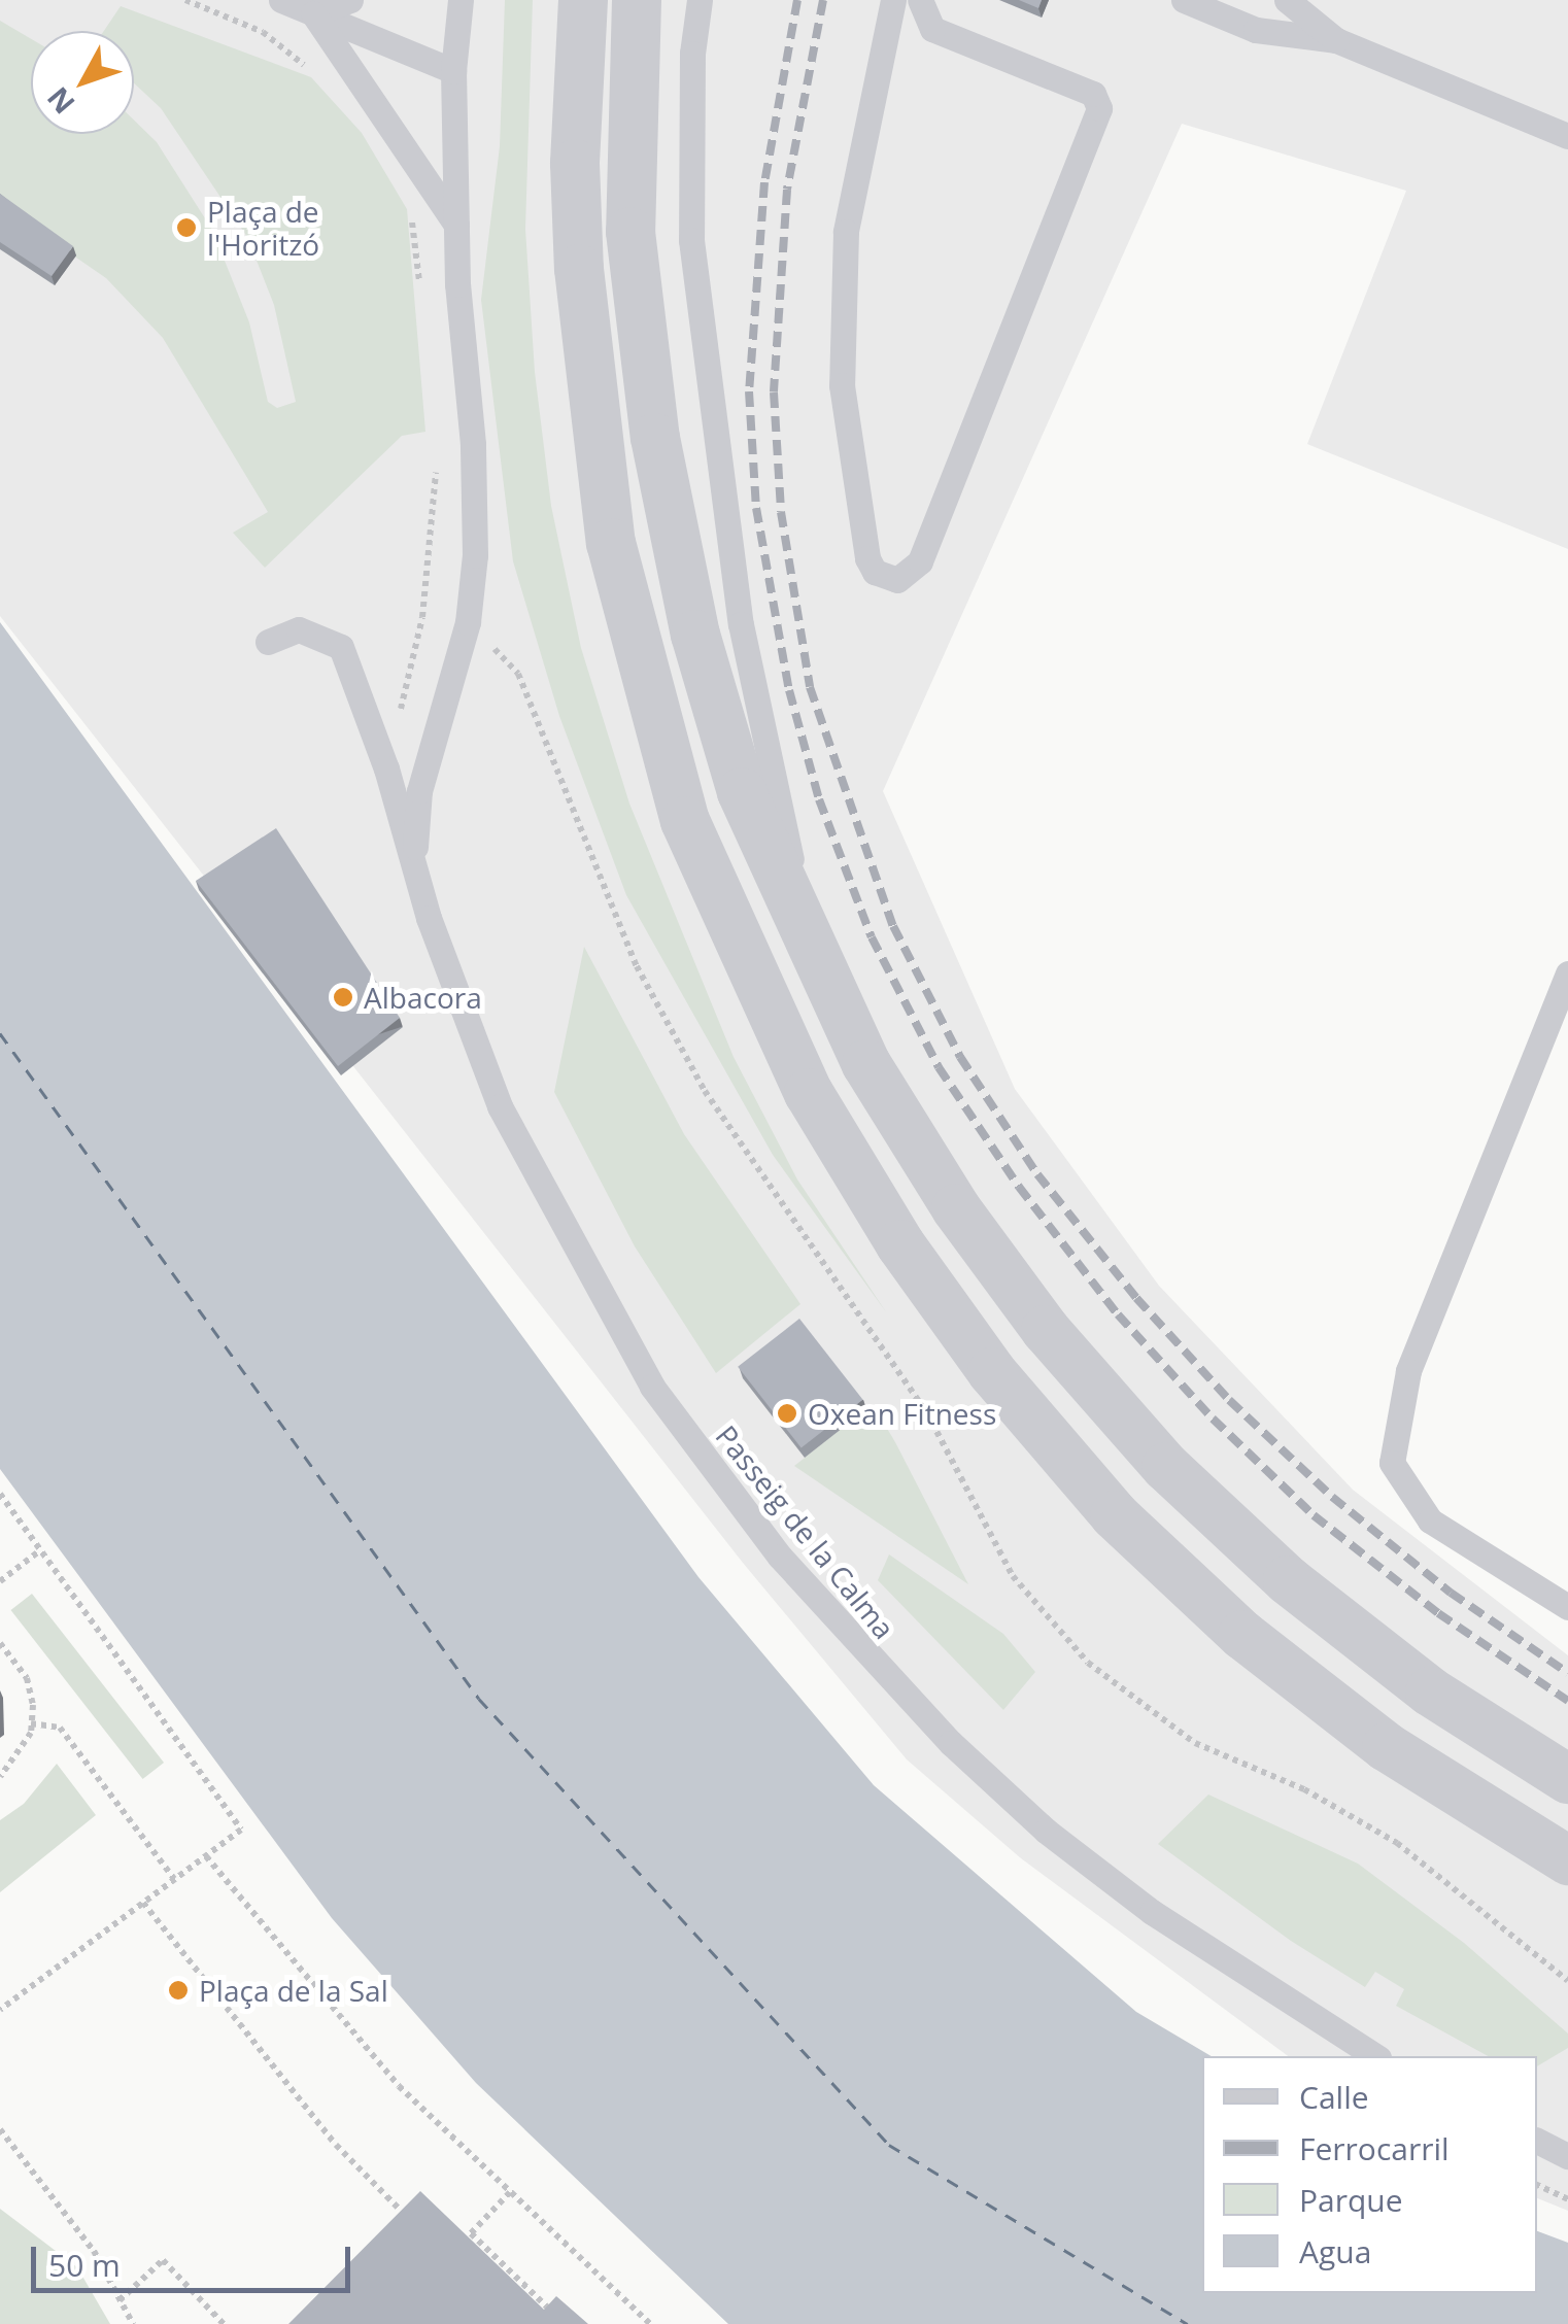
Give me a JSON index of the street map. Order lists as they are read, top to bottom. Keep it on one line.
{"streets":{"lane":["Passeig de la Calma"]},"places":["Plaça de l'Horitzó","Albacora","Oxean Fitness","Plaça de la Sal"],"legend":["Calle","Ferrocarril","Parque","Agua"],"scale_bar":"50 m","north":"bottom left"}
